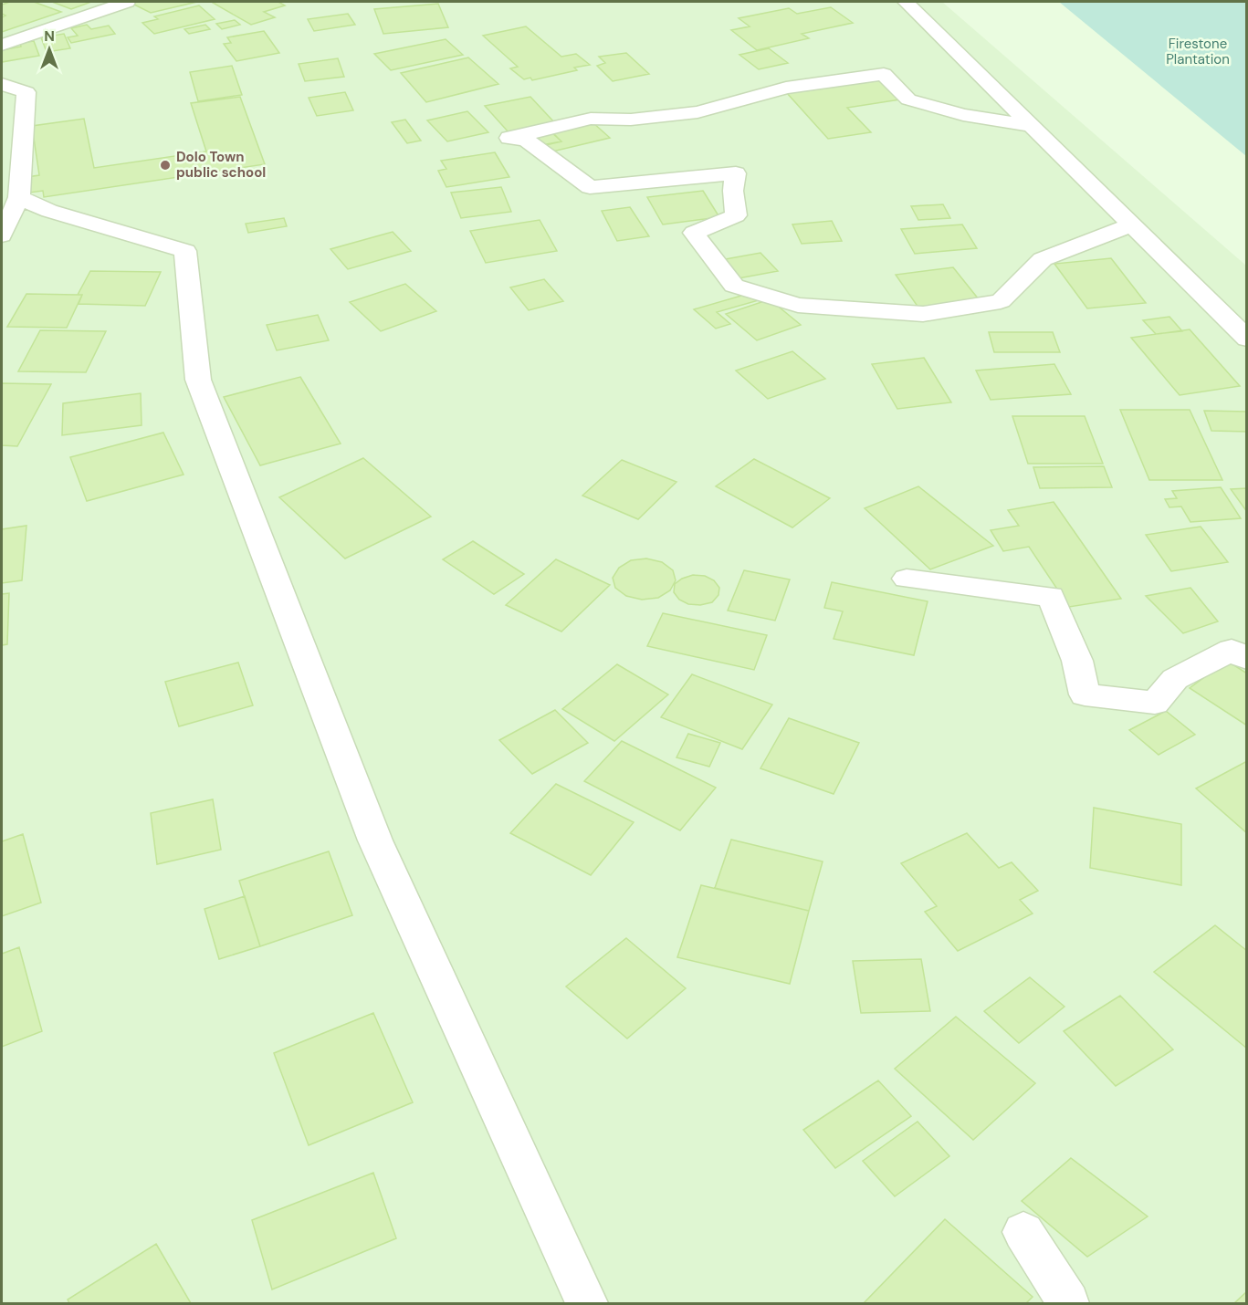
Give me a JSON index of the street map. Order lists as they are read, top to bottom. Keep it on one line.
{"parks":["Firestone Plantation"],"places":["Dolo Town public school"],"north":"top"}
